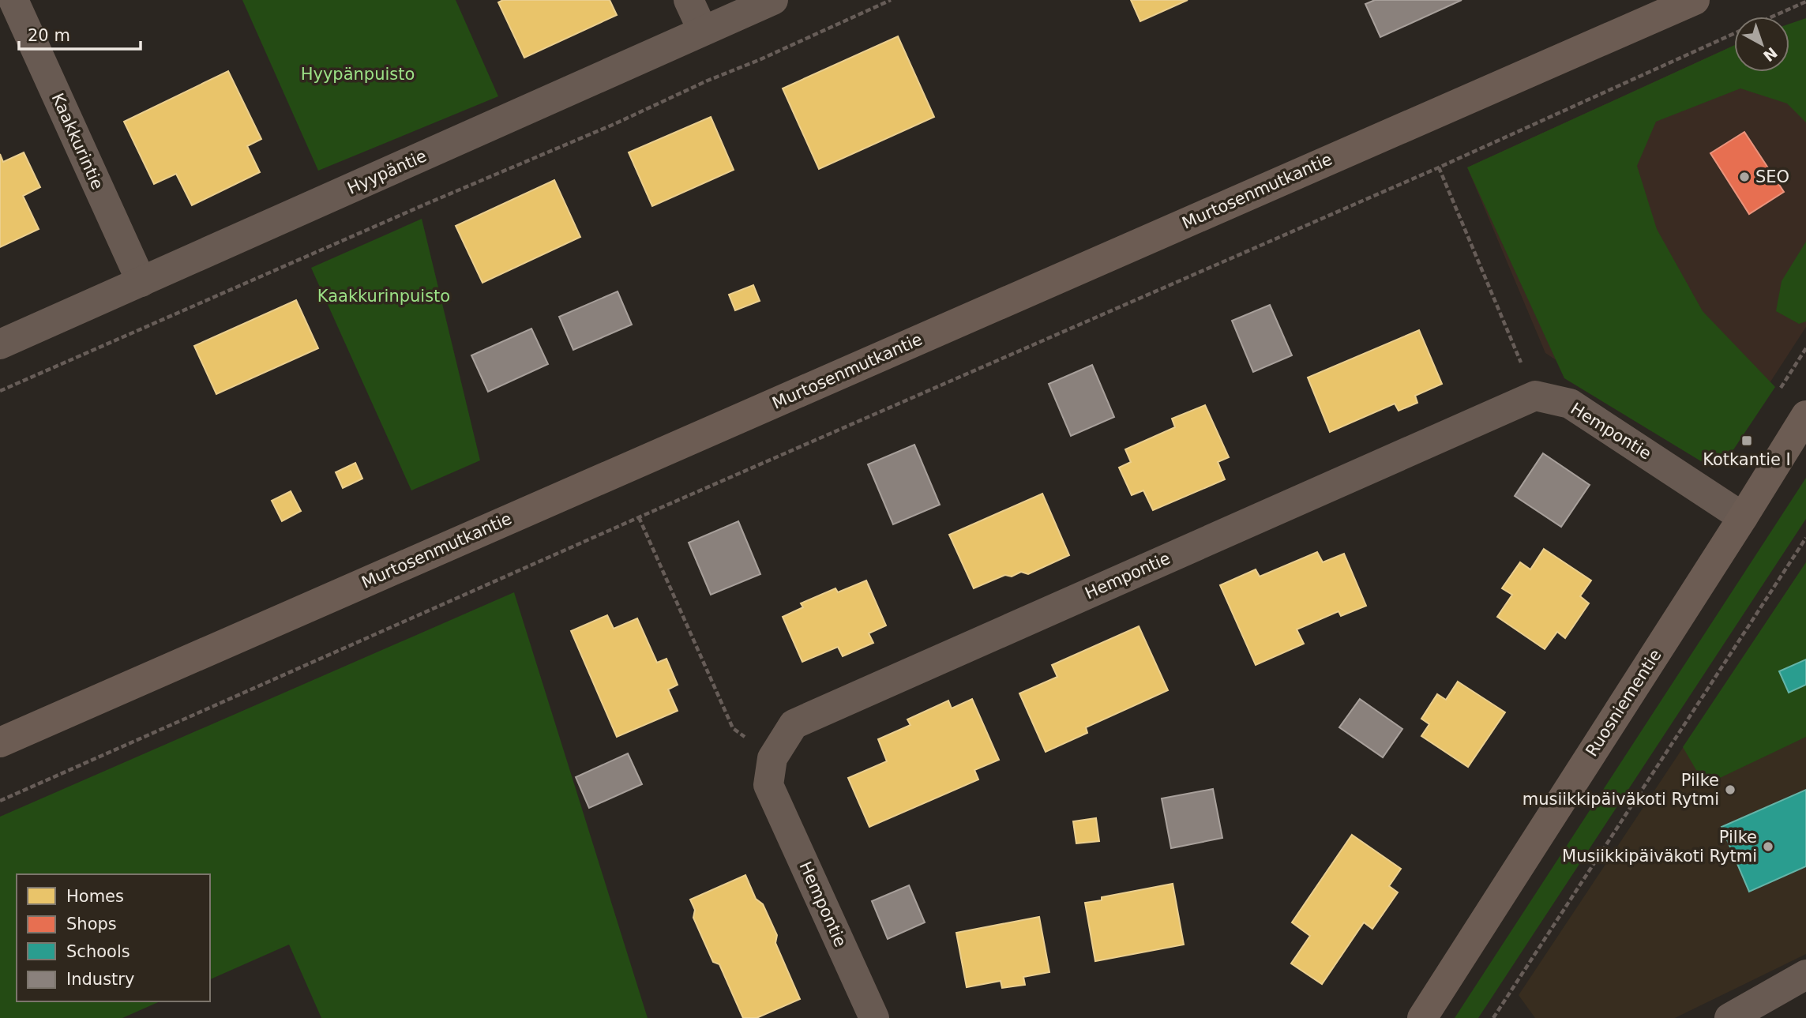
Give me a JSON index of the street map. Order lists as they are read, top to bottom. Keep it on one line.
{"streets":{"street":["Kaakkurintie","Hyypäntie","Murtosenmutkantie","Hempontie","Ruosniementie"]},"crossings":[["Kaakkurintie","Hyypäntie"],["Hempontie","Ruosniementie"]],"parks":["Hyypänpuisto","Kaakkurinpuisto"],"places":{"other":["SEO","Pilke musiikkipäiväkoti Rytmi","Pilke Musiikkipäiväkoti Rytmi"],"transit":["Kotkantie I"]},"legend":["Homes","Shops","Schools","Industry"],"scale_bar":"20 m","north":"bottom right"}
